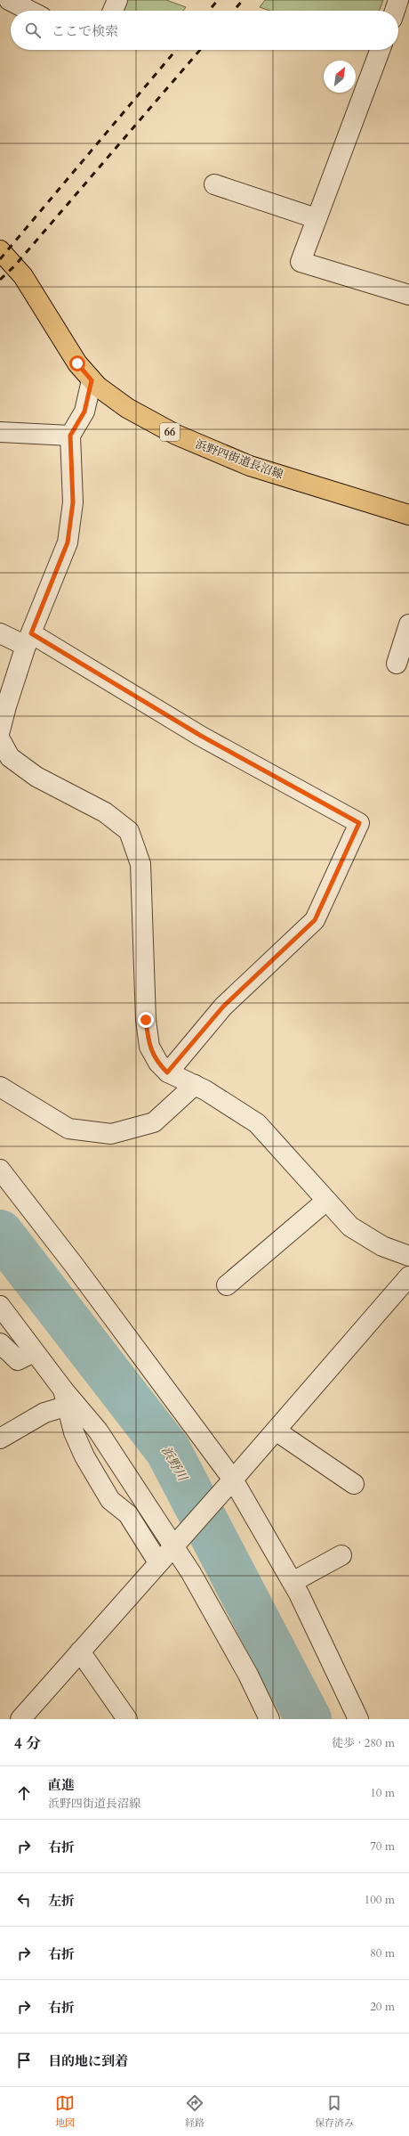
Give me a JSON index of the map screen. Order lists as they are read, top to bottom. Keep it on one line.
{"streets":{"main road":["66","浜野四街道長沼線"]},"water":["浜野川"],"north":"top right","page":{"search":"ここで検索","heading":["4 分","徒歩 · 280 m"],"list":[["直進","浜野四街道長沼線","10 m"],["右折","70 m"],["左折","100 m"],["右折","80 m"],["右折","20 m"],"目的地に到着"],"nav":["地図","経路","保存済み"]}}
